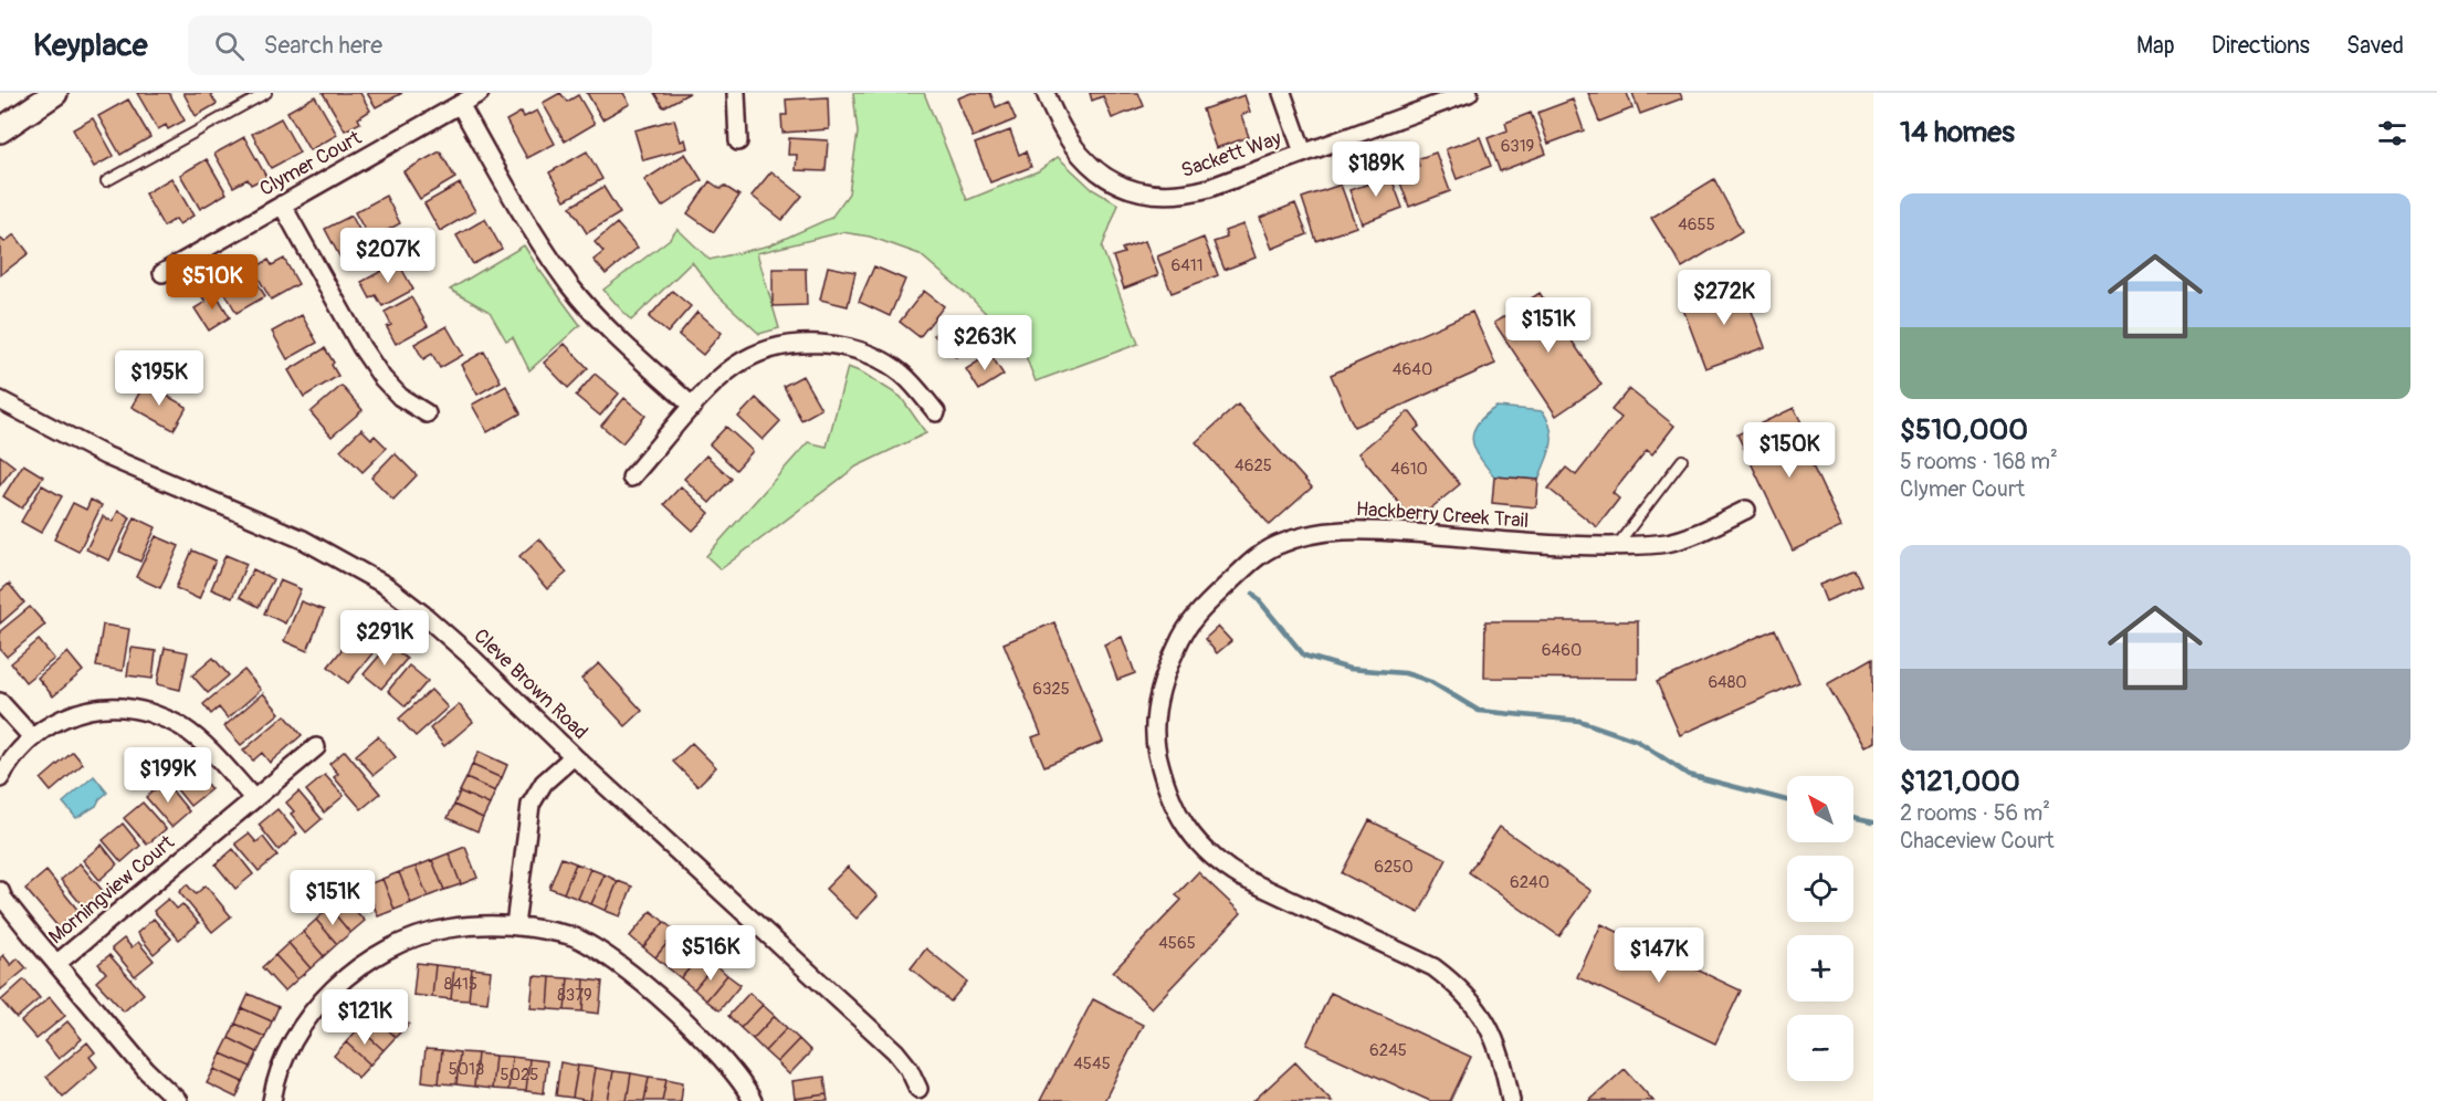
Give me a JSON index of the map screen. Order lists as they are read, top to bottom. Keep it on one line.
{"streets":{"street":["Sackett Way","Clymer Court","Hackberry Creek Trail","Cleve Brown Road","Morningview Court"]},"house_numbers":["6319","4655","6411","4640","4625","4610","6460","6480","6325","6250","6240","4565","8415","8379","6245","4545","5013","5025"],"north":"top left","page":{"header":"Keyplace","search":"Search here","nav":["Map","Directions","Saved"],"heading":"14 homes","price":["$189K","$207K","$510K","$272K","$151K","$263K","$195K","$150K","$291K","$199K","$151K","$516K","$147K","$121K"],"list":[{"name":"$510,000","note":"5 rooms · 168 m² · Clymer Court"},{"name":"$121,000","note":"2 rooms · 56 m² · Chaceview Court"}],"map_buttons":["+","−"]}}
